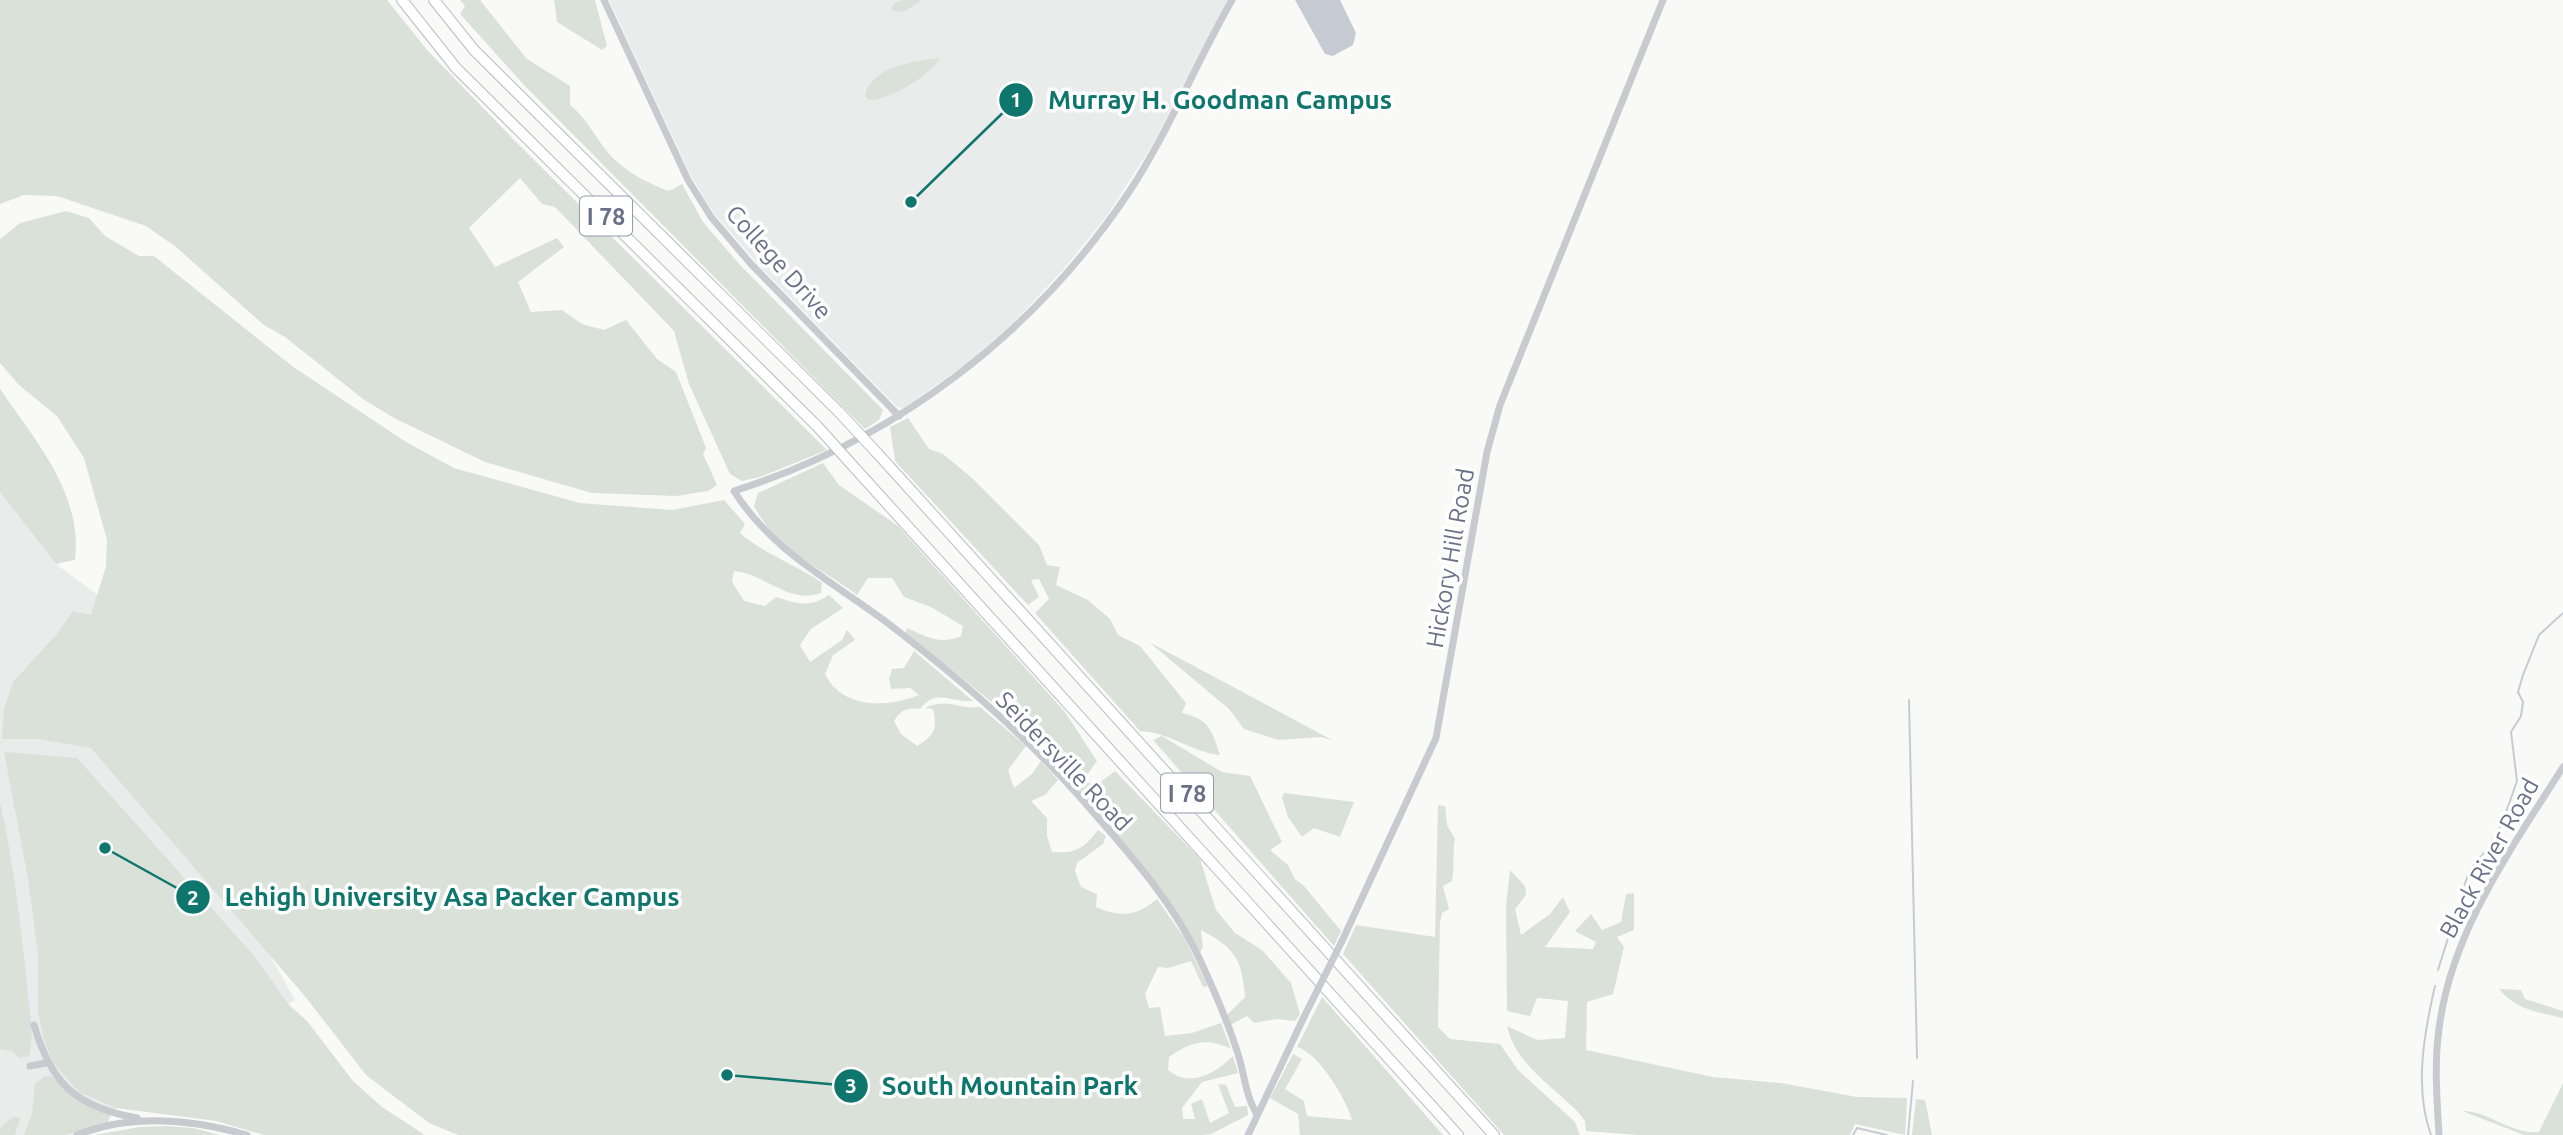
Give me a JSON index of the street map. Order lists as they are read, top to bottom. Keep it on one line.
{"streets":{"highway":["I 78"],"street":["College Drive","Hickory Hill Road","Seidersville Road","Black River Road"]},"crossings":[["College Drive","Seidersville Road"],["Hickory Hill Road","Seidersville Road"]],"places":["Murray H. Goodman Campus","Lehigh University Asa Packer Campus","South Mountain Park"]}
